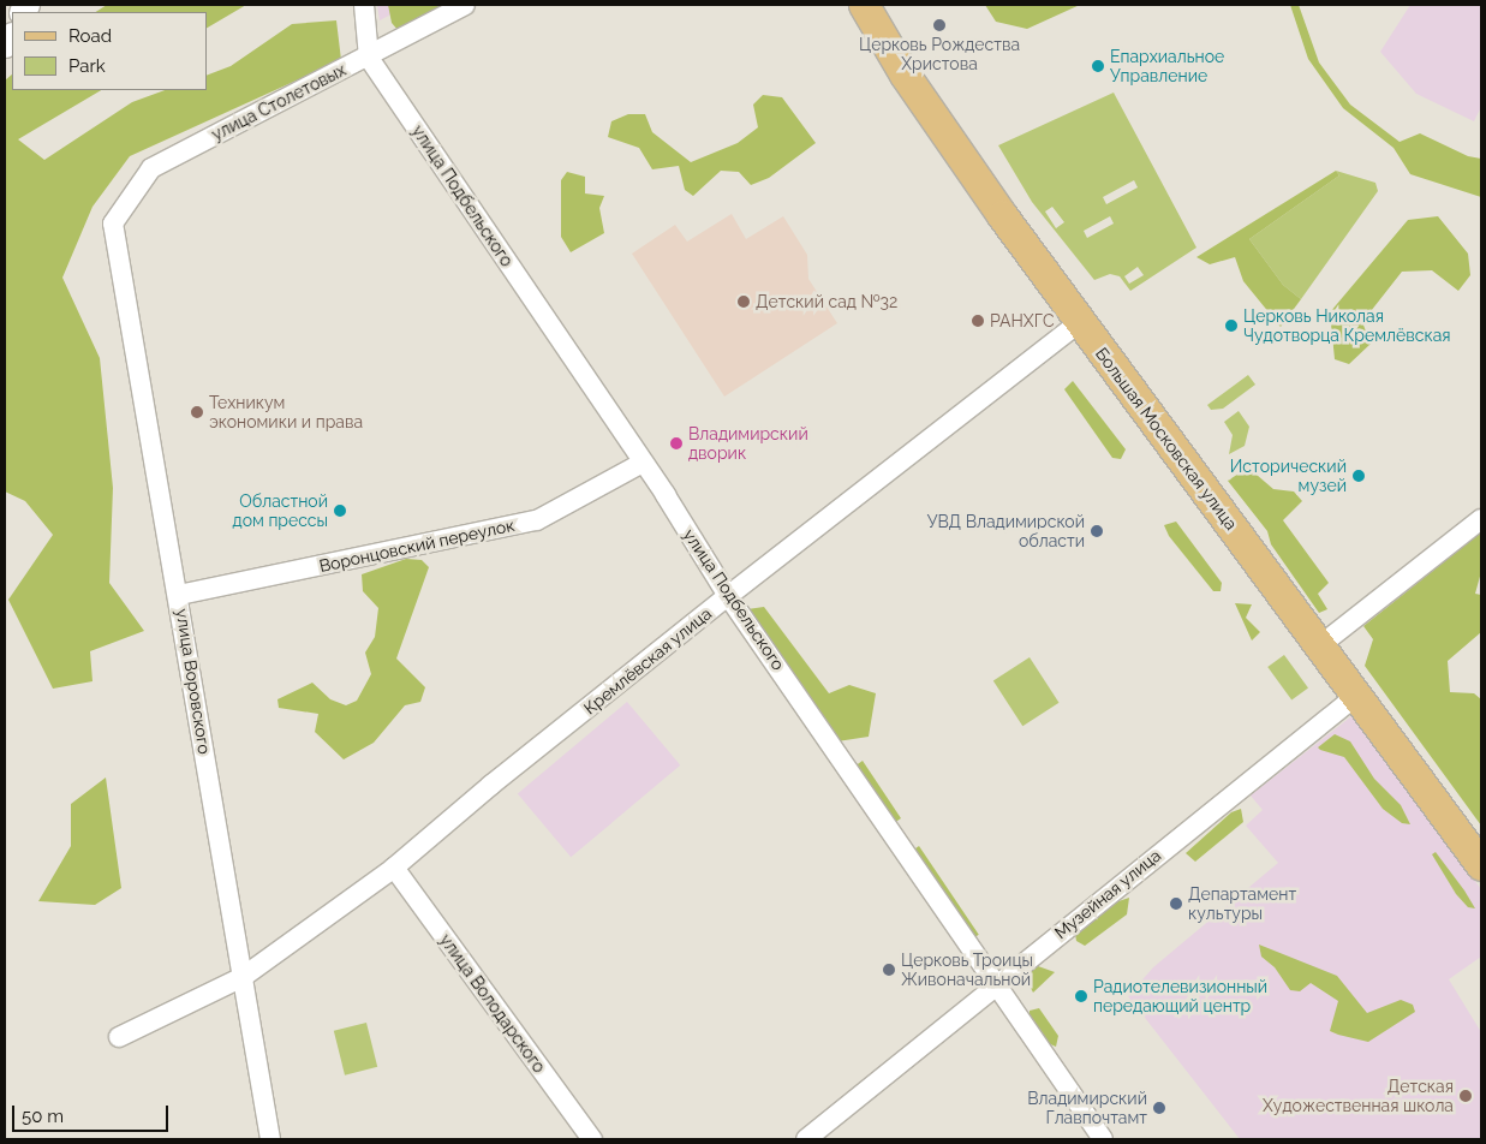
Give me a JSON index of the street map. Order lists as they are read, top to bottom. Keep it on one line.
{"streets":{"main road":["Большая Московская улица"],"street":["улица Столетовых","улица Подбельского","Воронцовский переулок","Кремлёвская улица","улица Воровского","Музейная улица","улица Володарского"]},"crossings":[["улица Столетовых","улица Подбельского"],["улица Столетовых","улица Воровского"],["улица Подбельского","Воронцовский переулок"],["улица Подбельского","Кремлёвская улица"],["улица Подбельского","Музейная улица"],["Большая Московская улица","Кремлёвская улица"],["Большая Московская улица","Музейная улица"],["Воронцовский переулок","улица Воровского"],["Кремлёвская улица","улица Воровского"],["Кремлёвская улица","улица Володарского"]],"places":["Церковь Рождества Христова","Епархиальное Управление","Детский сад №32","РАНХГС","Церковь Николая Чудотворца Кремлёвская","Техникум экономики и права","Владимирский дворик","Исторический музей","Областной дом прессы","УВД Владимирской области","Департамент культуры","Церковь Троицы Живоначальной","Радиотелевизионный передающий центр","Детская Художественная школа","Владимирский Главпочтамт"],"legend":["Road","Park"],"scale_bar":"50 m"}
